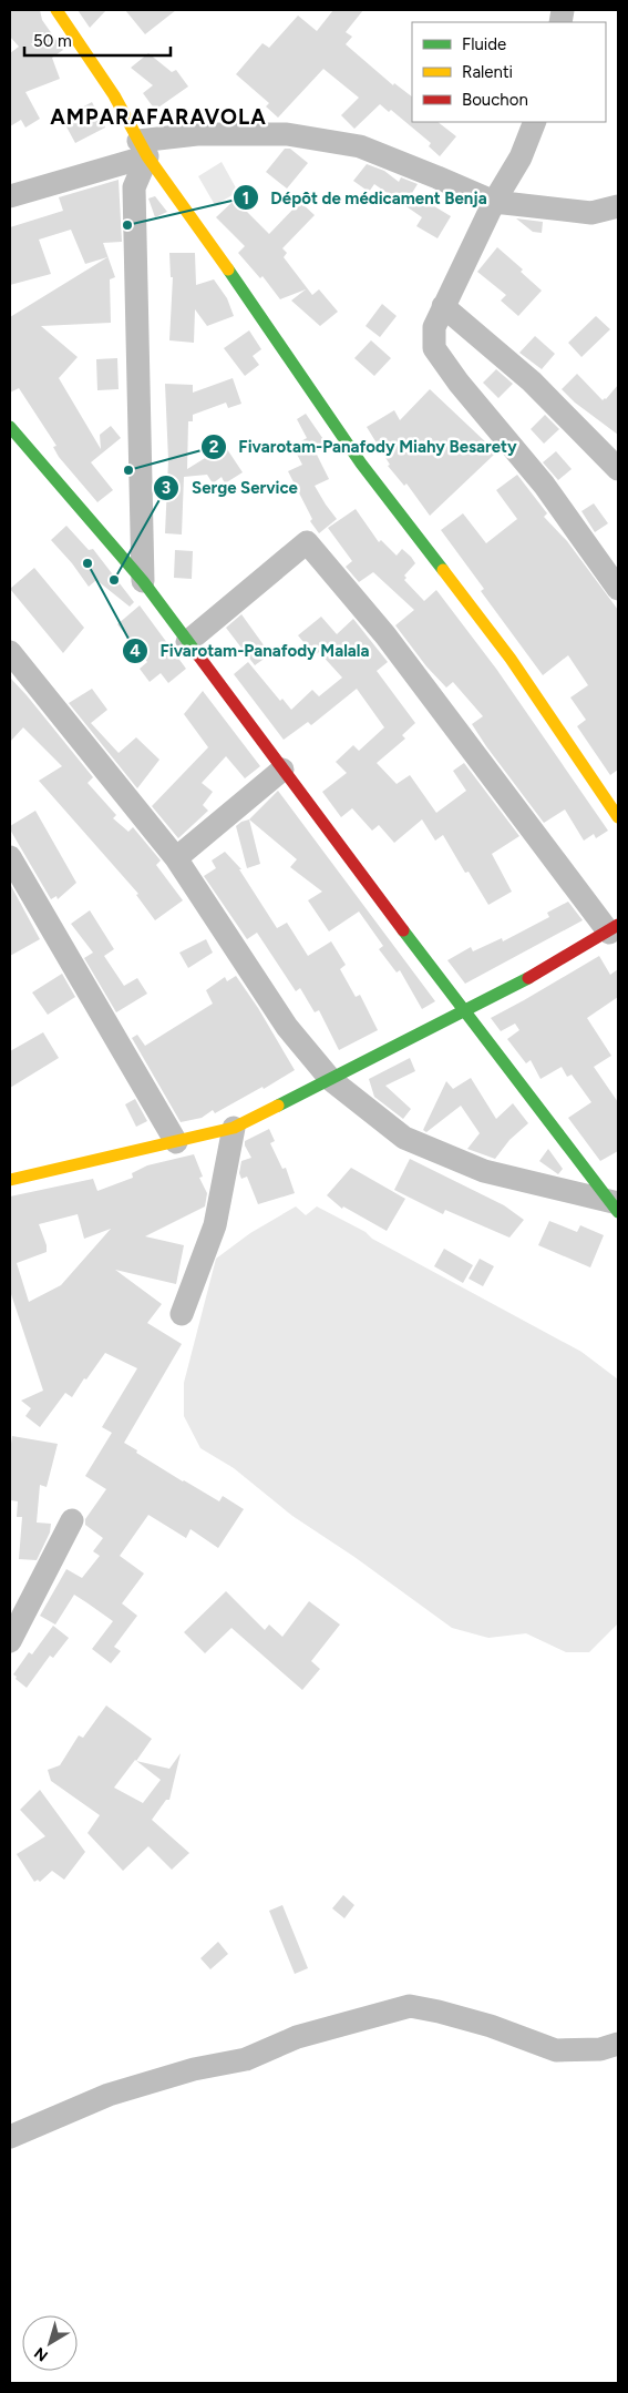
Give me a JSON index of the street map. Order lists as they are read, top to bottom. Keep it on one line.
{"districts":["AMPARAFARAVOLA"],"places":["Dépôt de médicament Benja","Fivarotam-Panafody Miahy Besarety","Fivarotam-Panafody Malala","Serge Service"],"legend":["Fluide","Ralenti","Bouchon"],"scale_bar":"50 m","north":"bottom left"}
